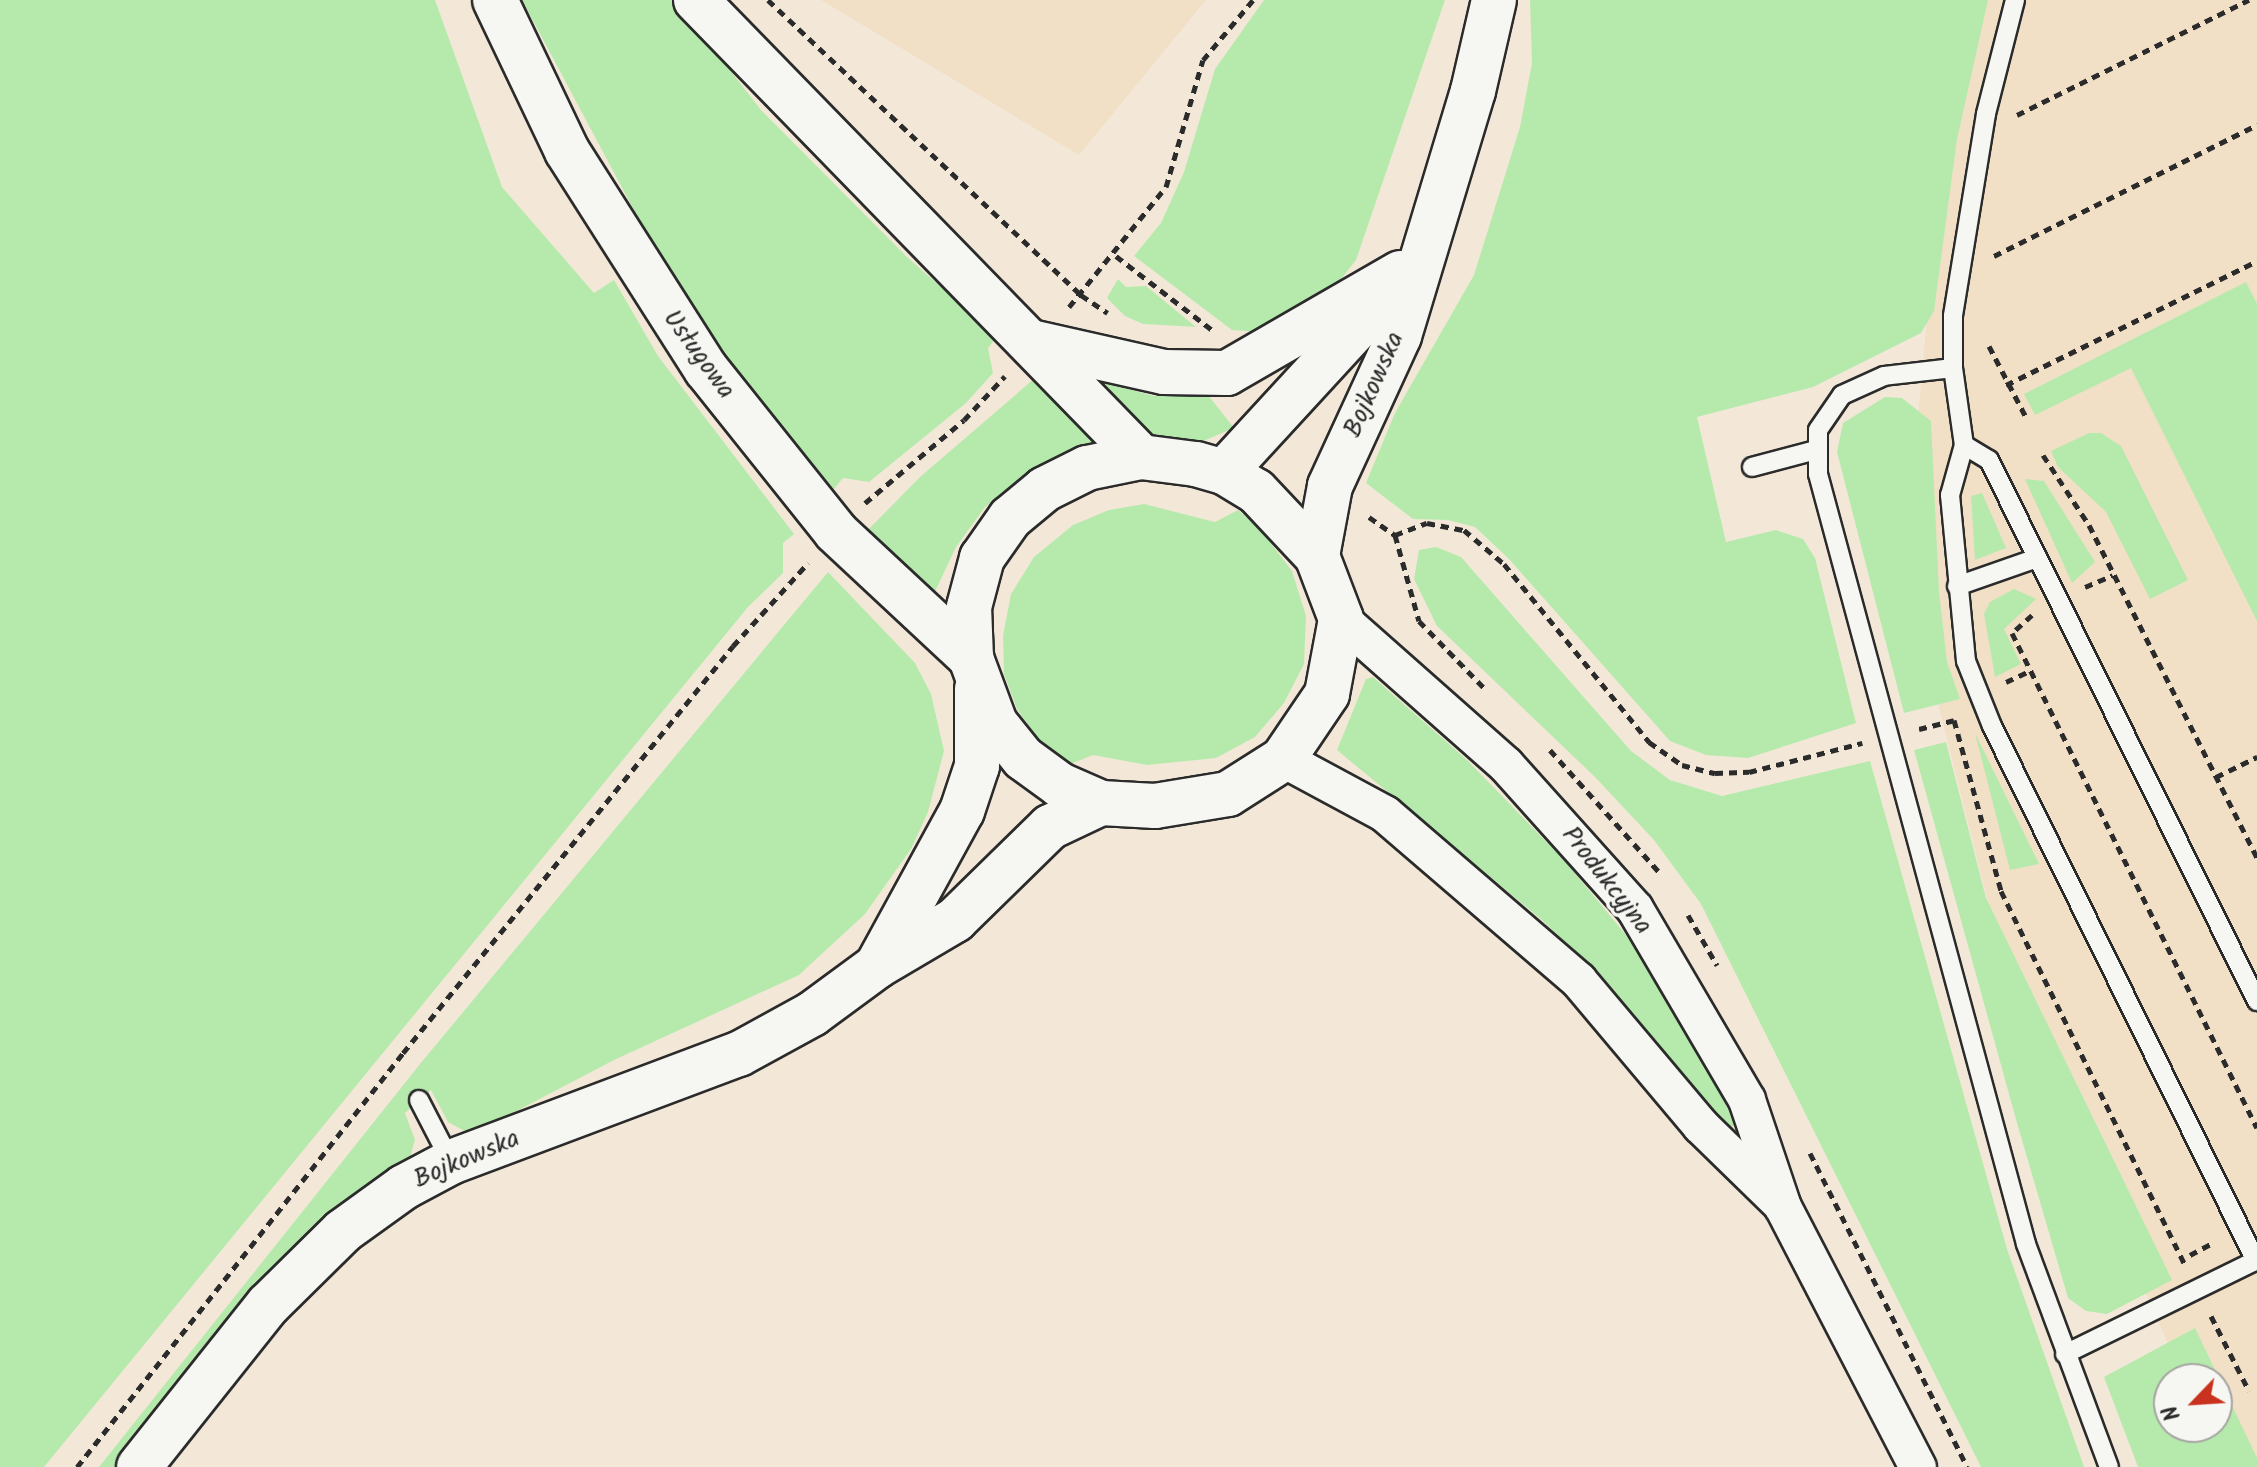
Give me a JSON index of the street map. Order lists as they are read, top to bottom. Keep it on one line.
{"streets":{"street":["Usługowa","Bojkowska","Produkcyjna"]},"crossings":[["Usługowa","Bojkowska"]],"north":"bottom left"}
